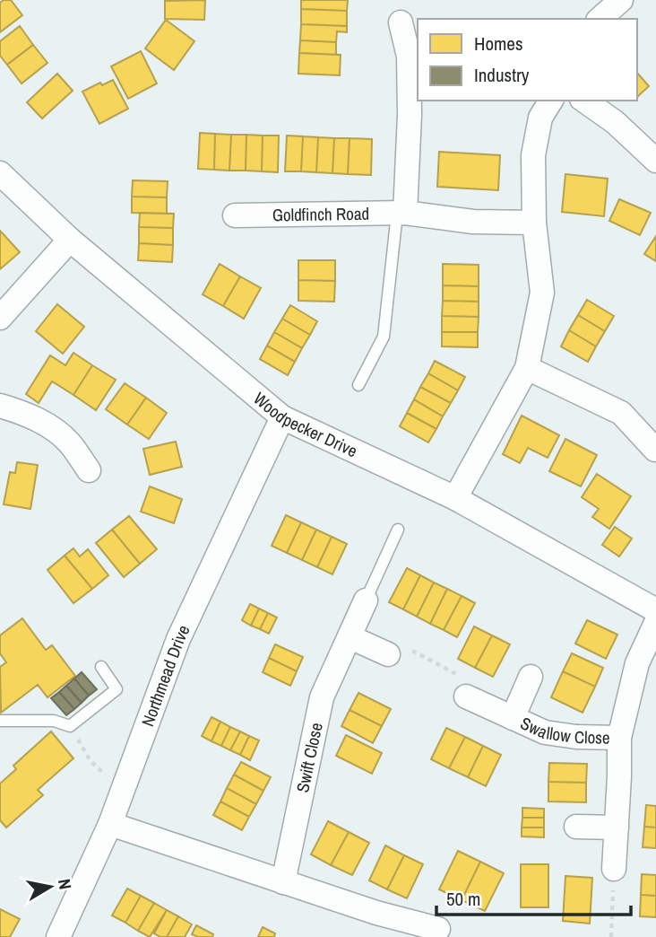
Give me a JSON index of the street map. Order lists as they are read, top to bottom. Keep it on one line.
{"streets":{"street":["Goldfinch Road","Woodpecker Drive","Northmead Drive","Swallow Close","Swift Close"]},"crossings":[["Woodpecker Drive","Northmead Drive"]],"legend":["Homes","Industry"],"scale_bar":"50 m","north":"right"}
